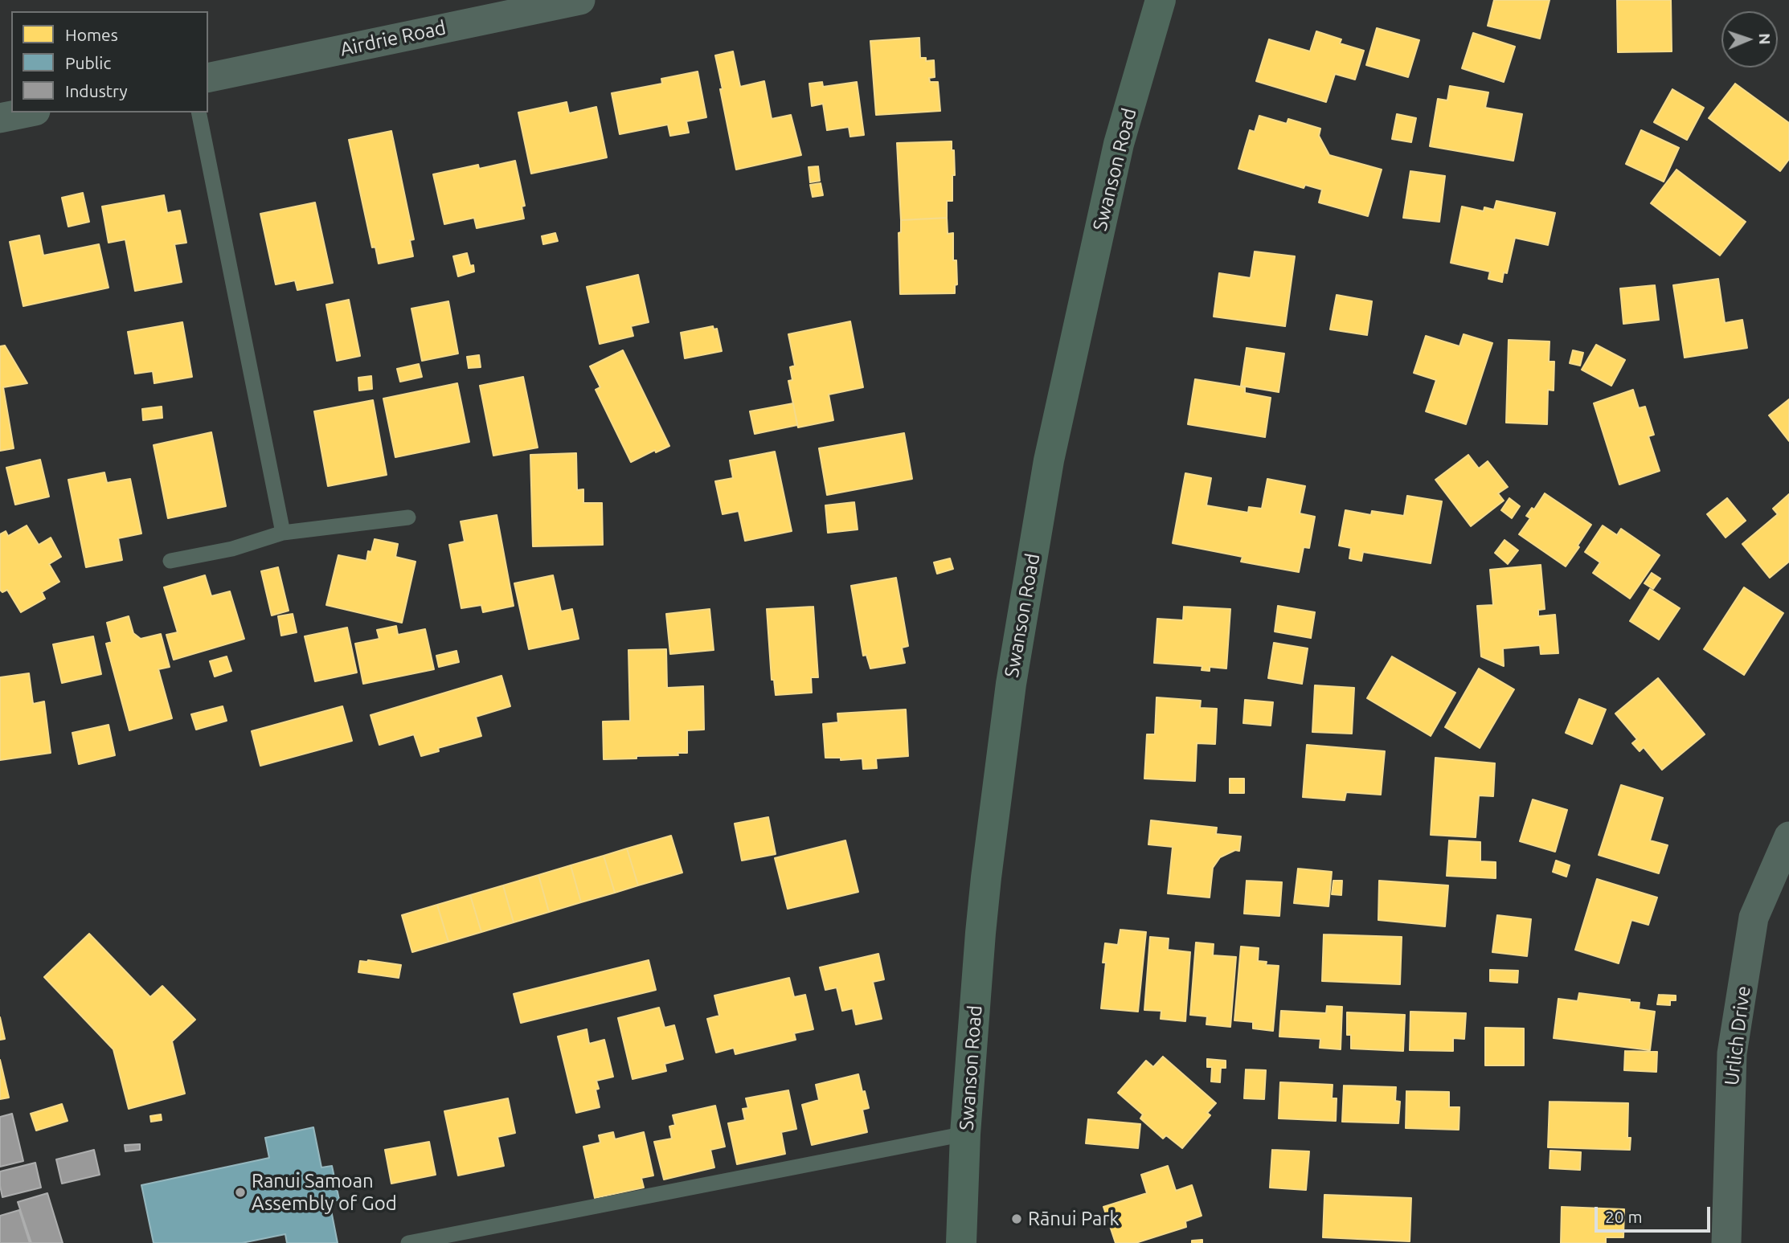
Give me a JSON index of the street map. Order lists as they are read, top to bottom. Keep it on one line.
{"streets":{"main road":["Swanson Road"],"street":["Airdrie Road","Urlich Drive"]},"places":["Ranui Samoan Assembly of God","Rānui Park"],"legend":["Homes","Public","Industry"],"scale_bar":"20 m","north":"right"}
